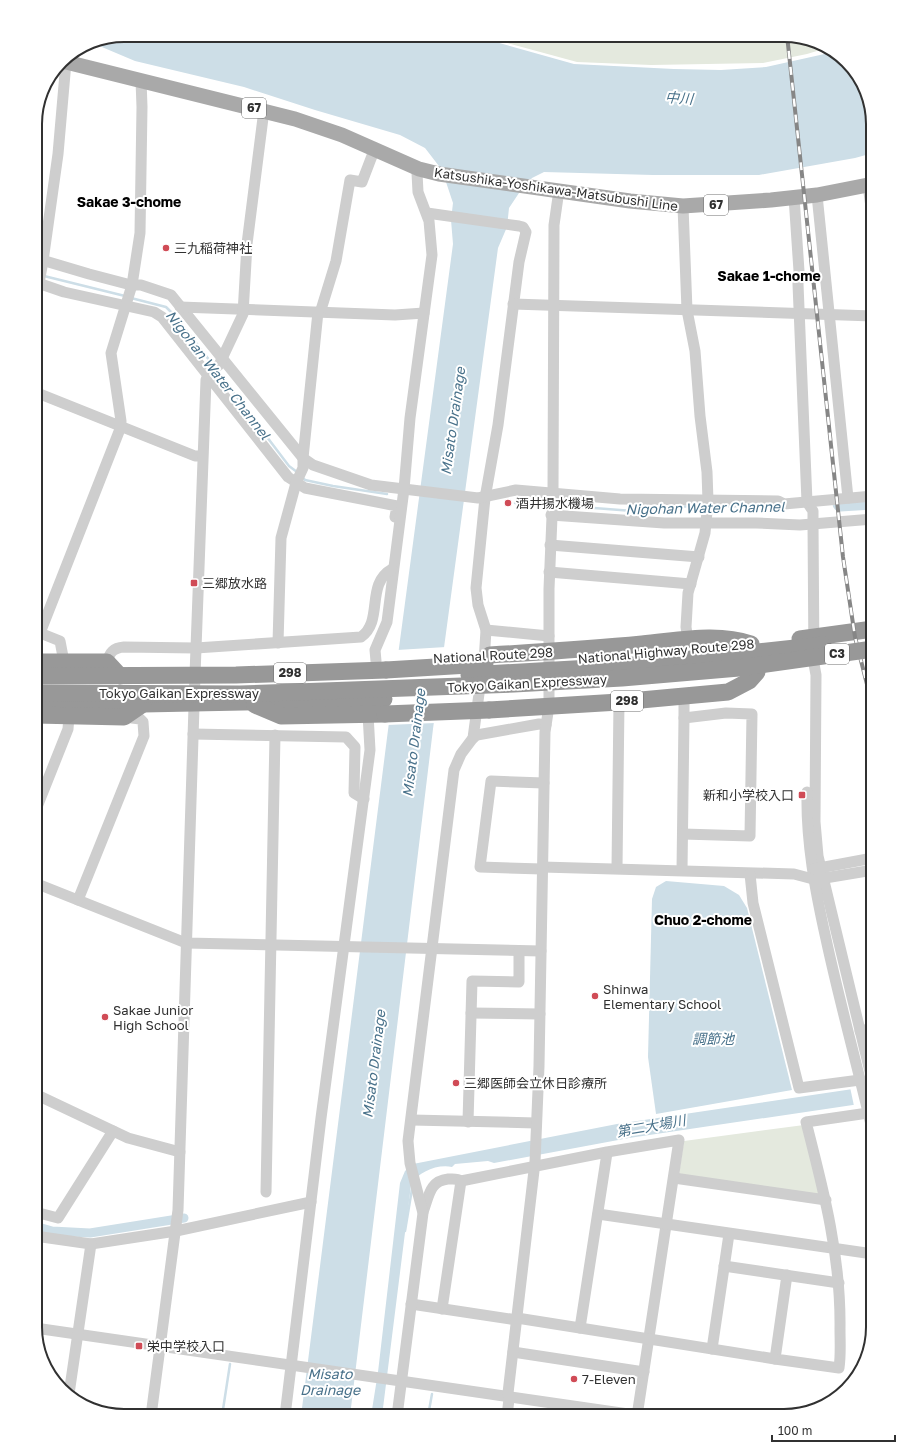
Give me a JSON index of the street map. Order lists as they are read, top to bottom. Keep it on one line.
{"streets":{"highway":["National Highway Route 298","C3","National Route 298","298","Tokyo Gaikan Expressway"],"main road":["67","Katsushika-Yoshikawa-Matsubushi Line"]},"crossings":[["National Highway Route 298","National Route 298"]],"districts":["Sakae 3-chome","Sakae 1-chome","Chuo 2-chome"],"water":["中川","Nigohan Water Channel","Misato Drainage","調節池","第二大場川"],"places":{"other":["三九稲荷神社","酒井揚水機場","Shinwa Elementary School","Sakae Junior High School","三郷医師会立休日診療所","7-Eleven"],"transit":["三郷放水路","新和小学校入口","栄中学校入口"]},"scale_bar":"100 m"}
